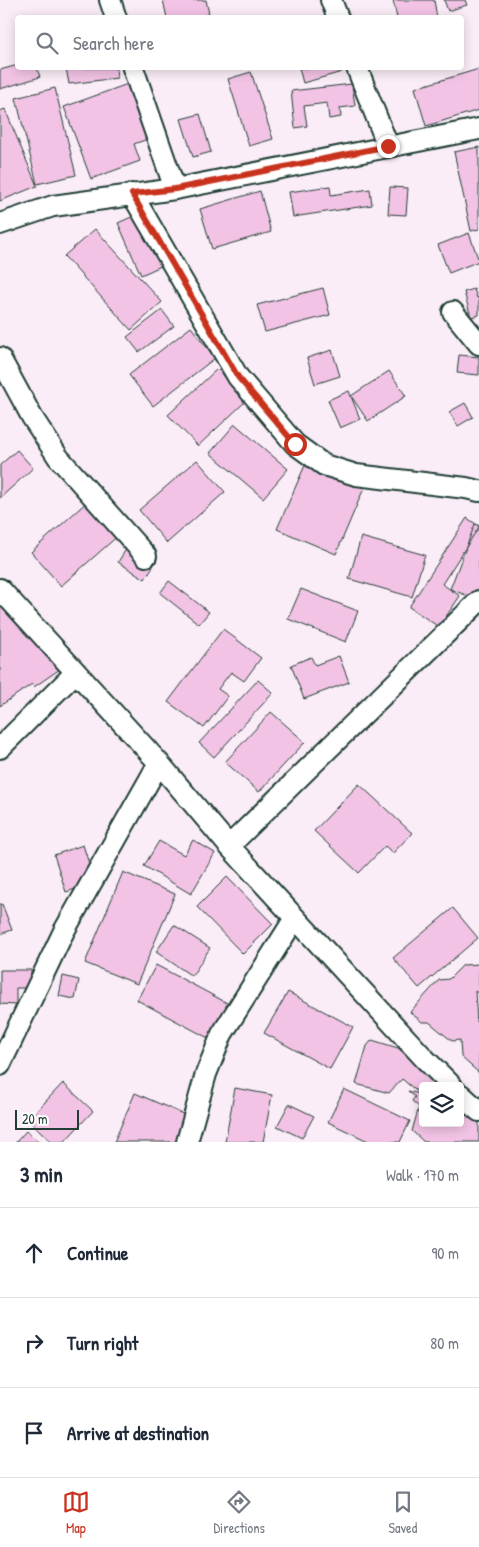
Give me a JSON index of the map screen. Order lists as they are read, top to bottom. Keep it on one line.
{"scale_bar":"20 m","page":{"search":"Search here","scale":"20 m","heading":["3 min","Walk · 170 m"],"list":[["Continue","90 m"],["Turn right","80 m"],"Arrive at destination"],"nav":["Map","Directions","Saved"]}}
